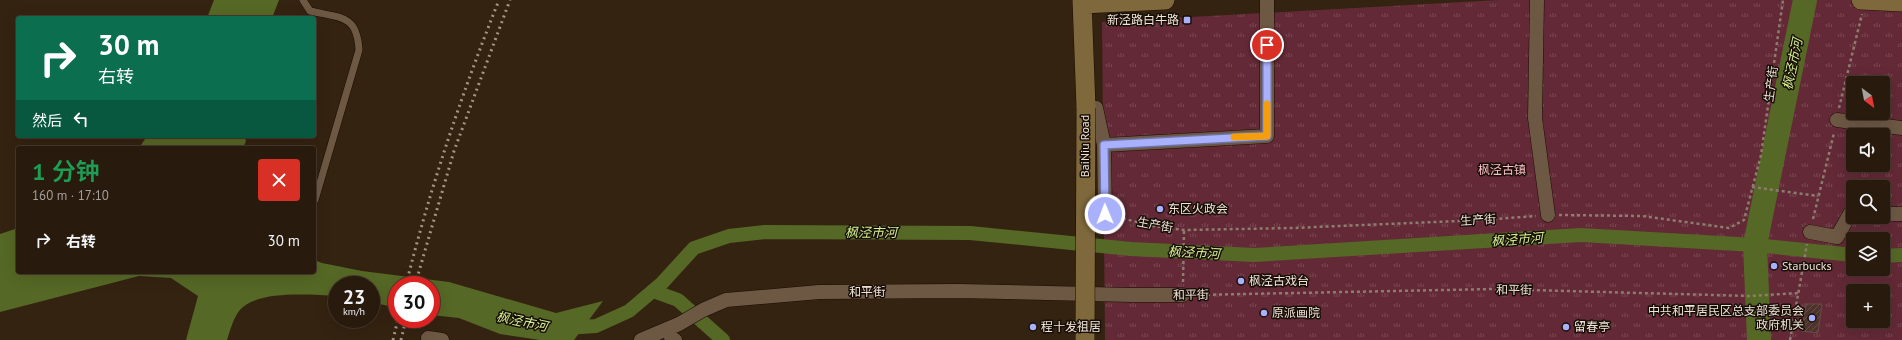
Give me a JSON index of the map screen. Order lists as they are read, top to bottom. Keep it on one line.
{"streets":{"street":["BaiNiu Road","和平街"],"path":["生产街"]},"water":["枫泾市河"],"parks":["枫泾古镇"],"places":{"transit":["新泾路白牛路"],"other":["东区火政会","Starbucks","枫泾古戏台","原派画院","中共和平居民区总支部委员会 政府机关","程十发祖居","留春亭"]},"north":"bottom right","page":{"turn":["30 m","右转"],"map_buttons":"+","then":"然后","heading":["1 分钟","160 m · 17:10"],"list":[{"name":"右转","value":"30 m"}],"speed":"23 km/h","limit":"30"}}
